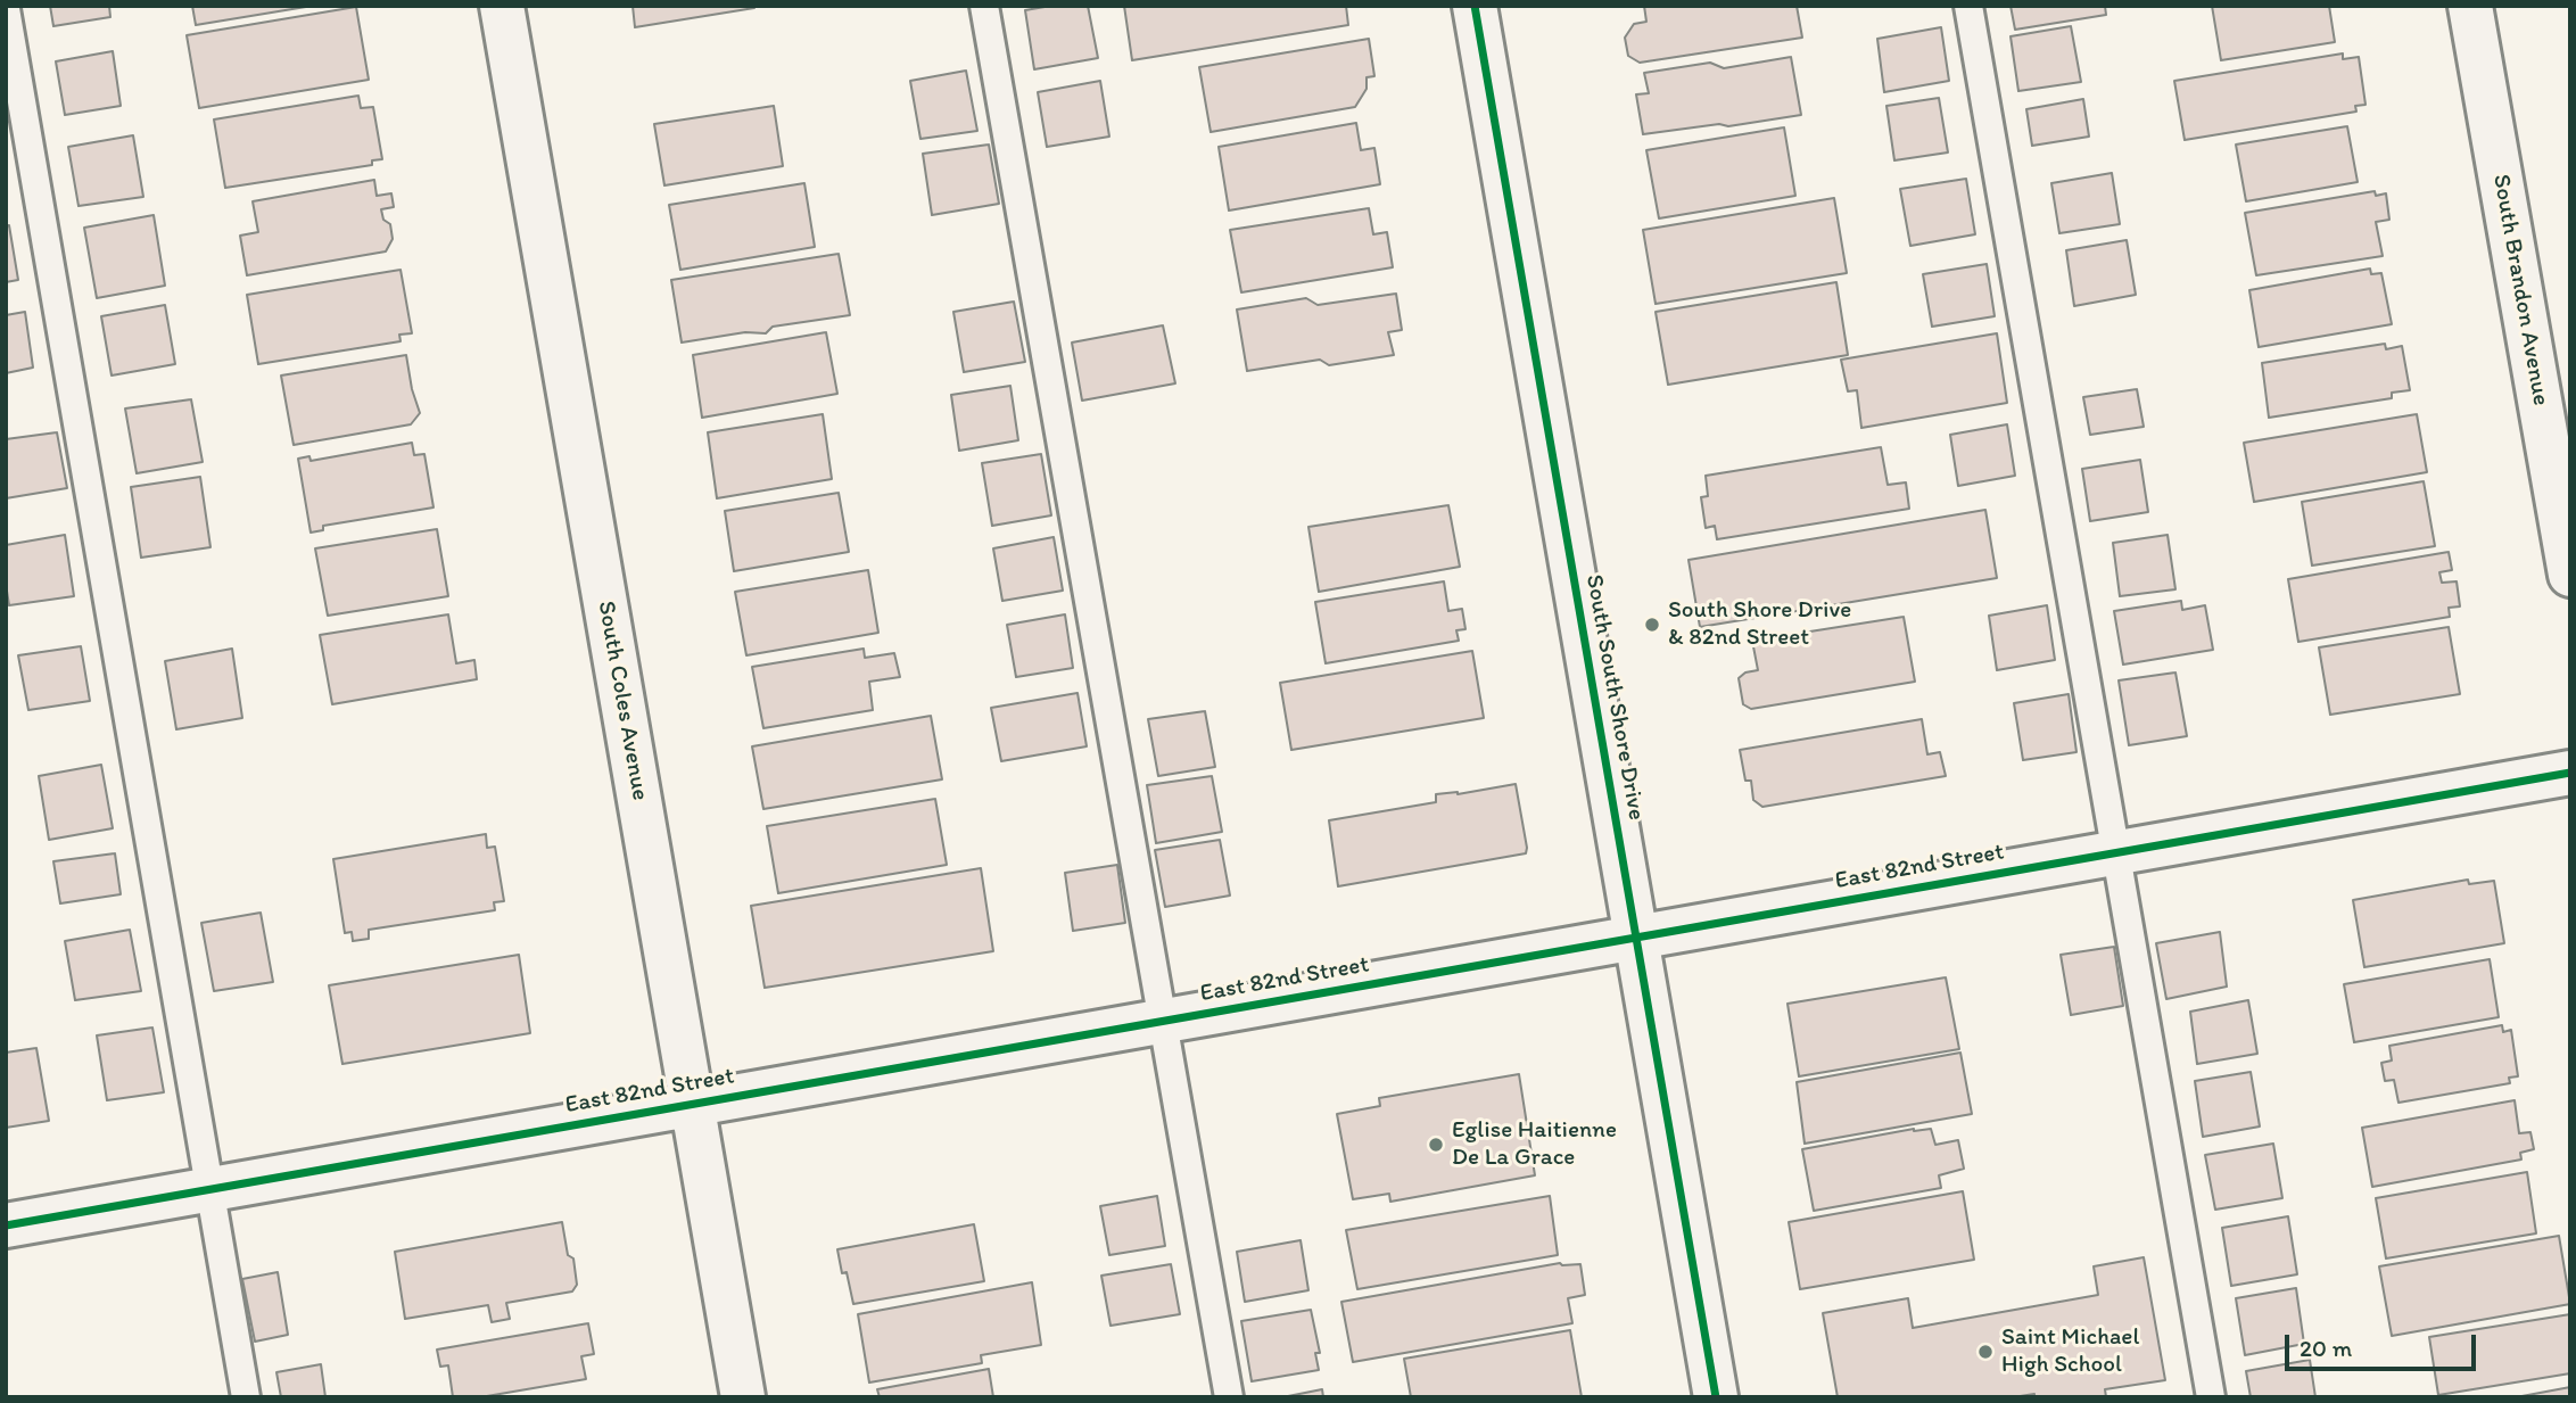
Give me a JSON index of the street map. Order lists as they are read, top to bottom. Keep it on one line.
{"streets":{"street":["South Brandon Avenue","South South Shore Drive","South Coles Avenue","East 82nd Street"]},"crossings":[["South South Shore Drive","East 82nd Street"],["South Coles Avenue","East 82nd Street"]],"places":["South Shore Drive & 82nd Street","Eglise Haitienne De La Grace","Saint Michael High School"],"scale_bar":"20 m"}
